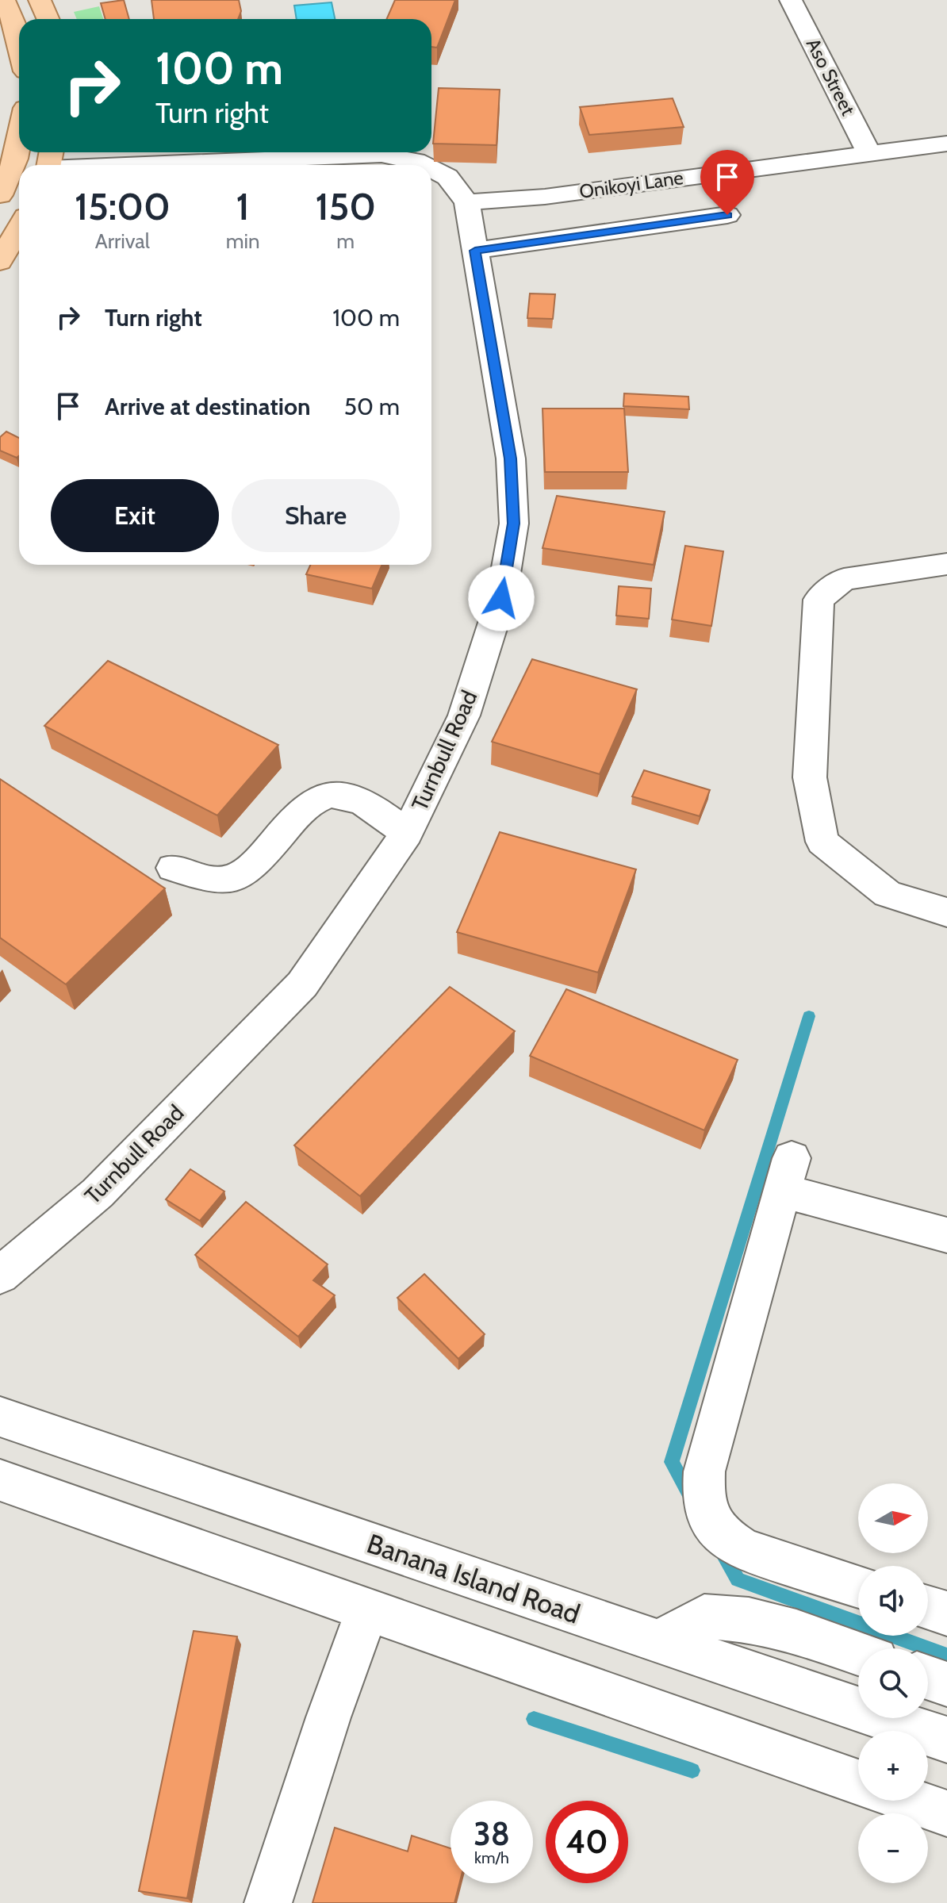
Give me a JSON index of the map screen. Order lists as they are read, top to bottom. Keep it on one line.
{"streets":{"street":["Aso Street","Onikoyi Lane","Turnbull Road","Banana Island Road"]},"crossings":[["Aso Street","Onikoyi Lane"],["Onikoyi Lane","Turnbull Road"]],"north":"right","page":{"turn":["100 m","Turn right"],"eta":["15:00","Arrival","1","min","150","m"],"list":[{"name":"Turn right","value":"100 m"},{"name":"Arrive at destination","value":"50 m"}],"buttons":["Exit","Share"],"map_buttons":["+","−"],"speed":"38 km/h","limit":"40"}}
